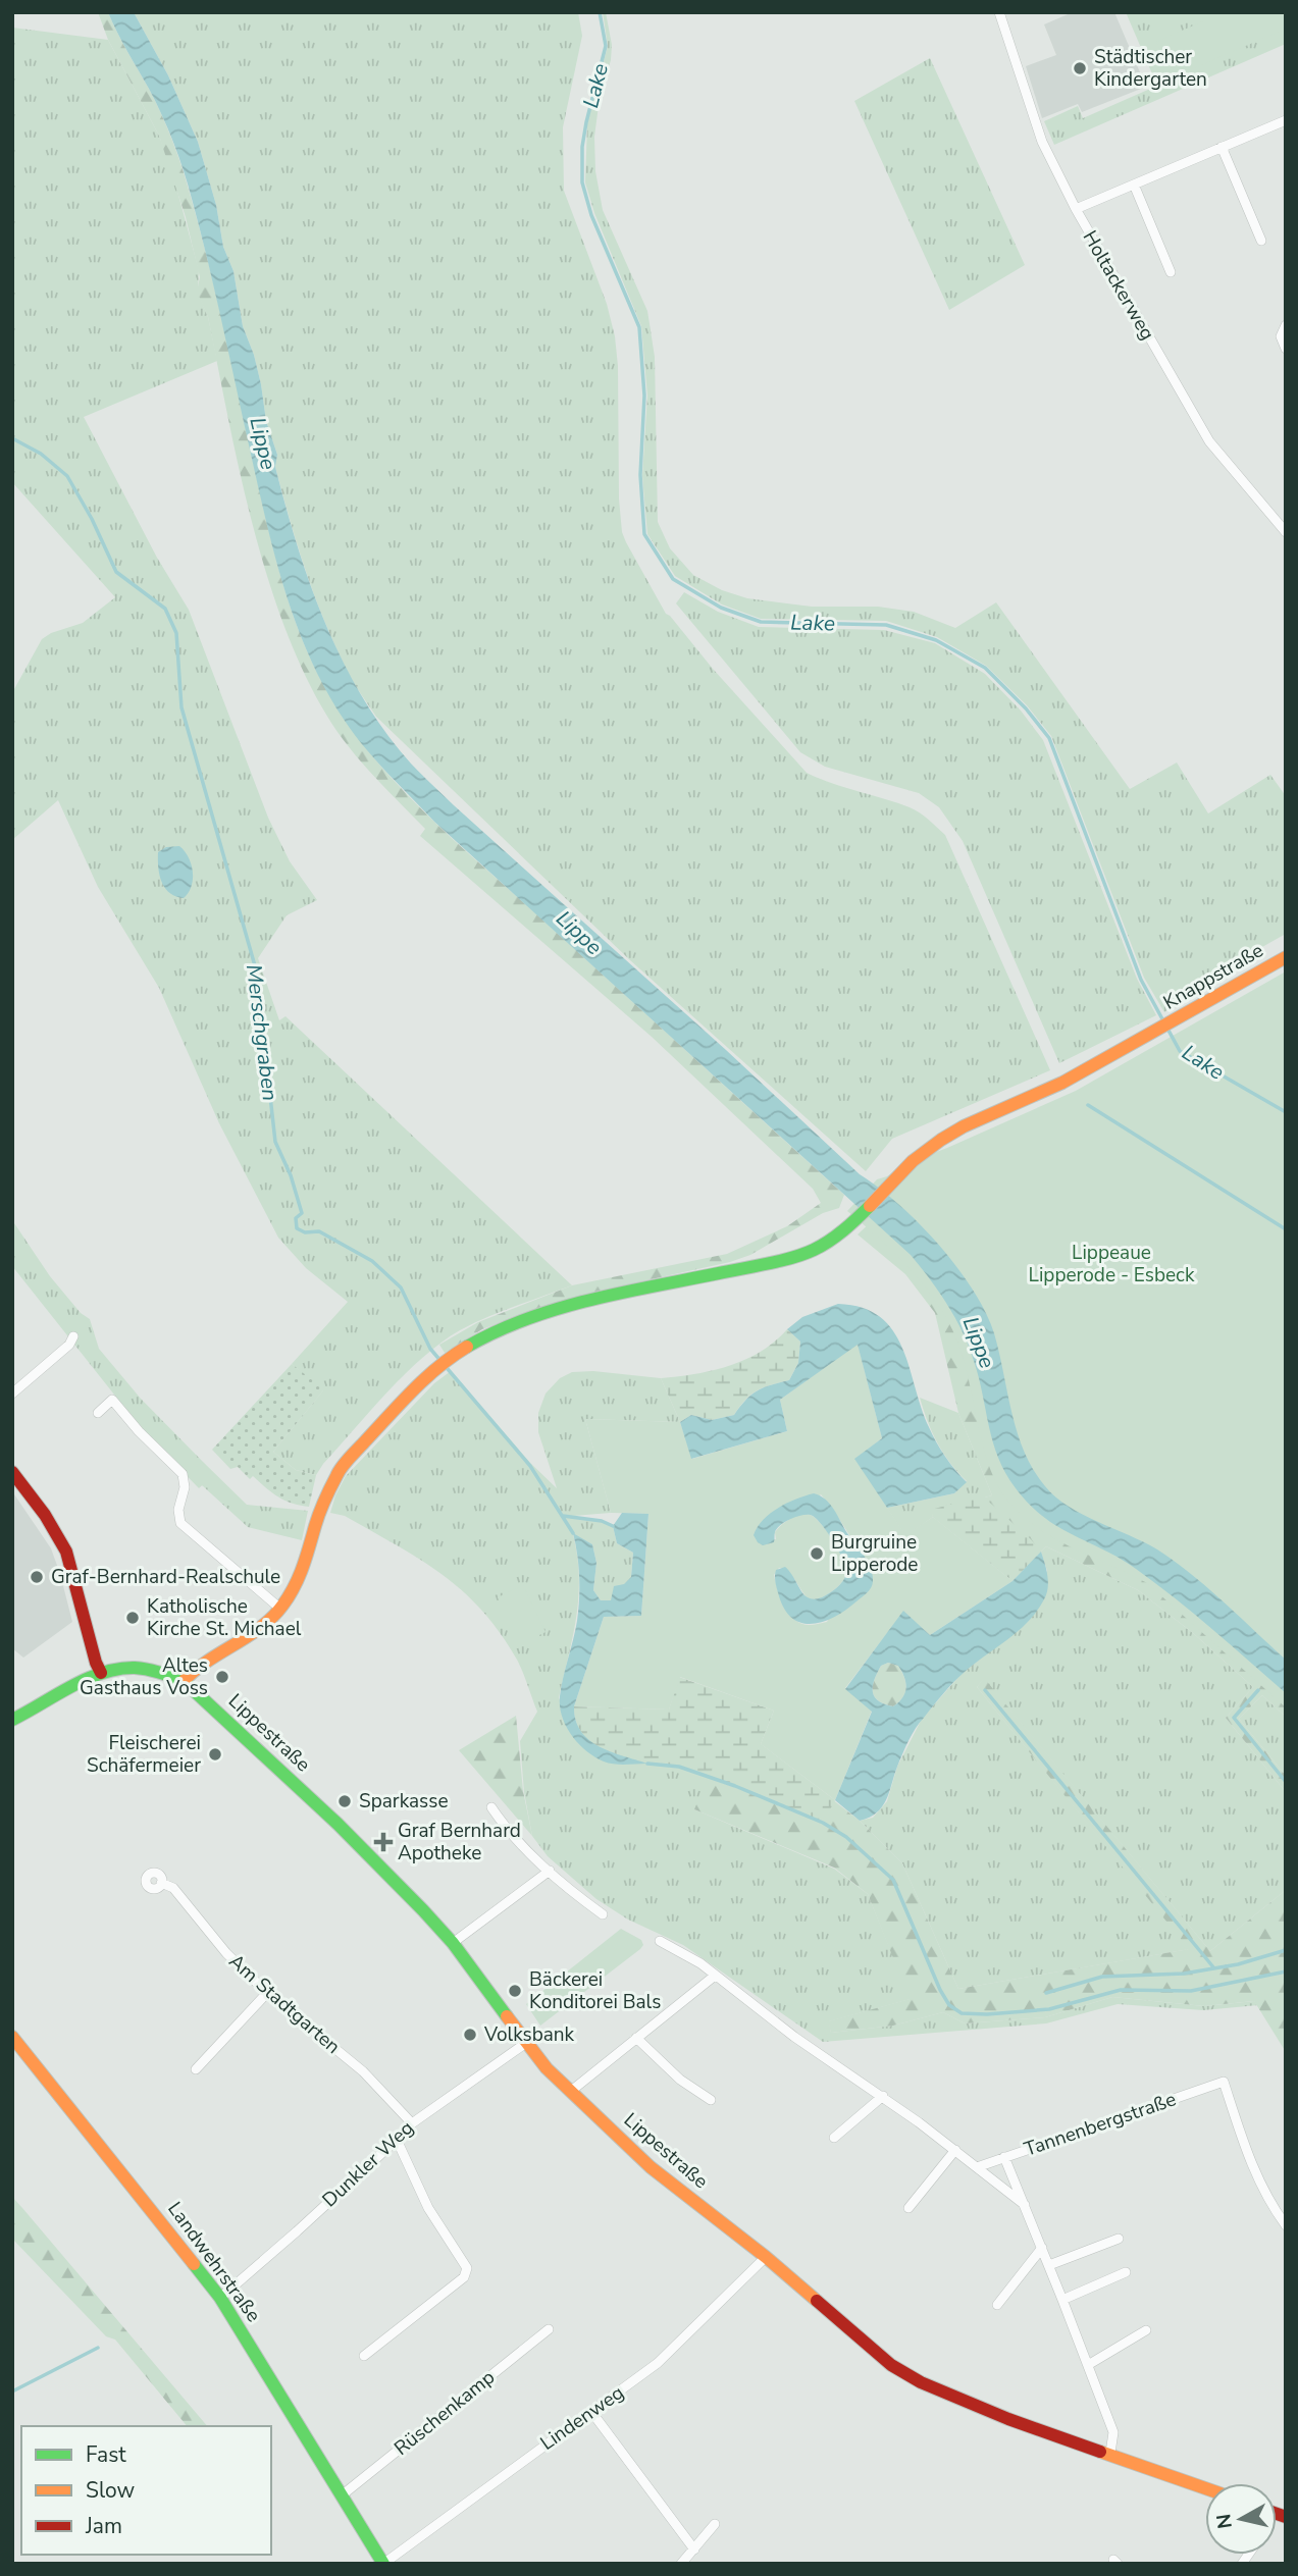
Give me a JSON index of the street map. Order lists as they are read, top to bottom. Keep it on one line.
{"streets":{"street":["Holtackerweg","Knappstraße","Lippestraße","Am Stadtgarten","Tannenbergstraße","Dunkler Weg","Landwehrstraße","Rüschenkamp","Lindenweg"]},"crossings":[["Knappstraße","Lippestraße"],["Lippestraße","Dunkler Weg"],["Lippestraße","Lindenweg"],["Am Stadtgarten","Dunkler Weg"],["Dunkler Weg","Landwehrstraße"],["Landwehrstraße","Rüschenkamp"],["Landwehrstraße","Lindenweg"]],"water":["Lake","Lippe","Merschgraben"],"parks":["Lippeaue Lipperode - Esbeck"],"places":{"other":["Städtischer Kindergarten","Burgruine Lipperode","Graf-Bernhard-Realschule","Katholische Kirche St. Michael","Altes Gasthaus Voss","Fleischerei Schäfermeier","Sparkasse","Bäckerei Konditorei Bals","Volksbank"],"health":["Graf Bernhard Apotheke"]},"legend":["Fast","Slow","Jam"],"north":"left"}
